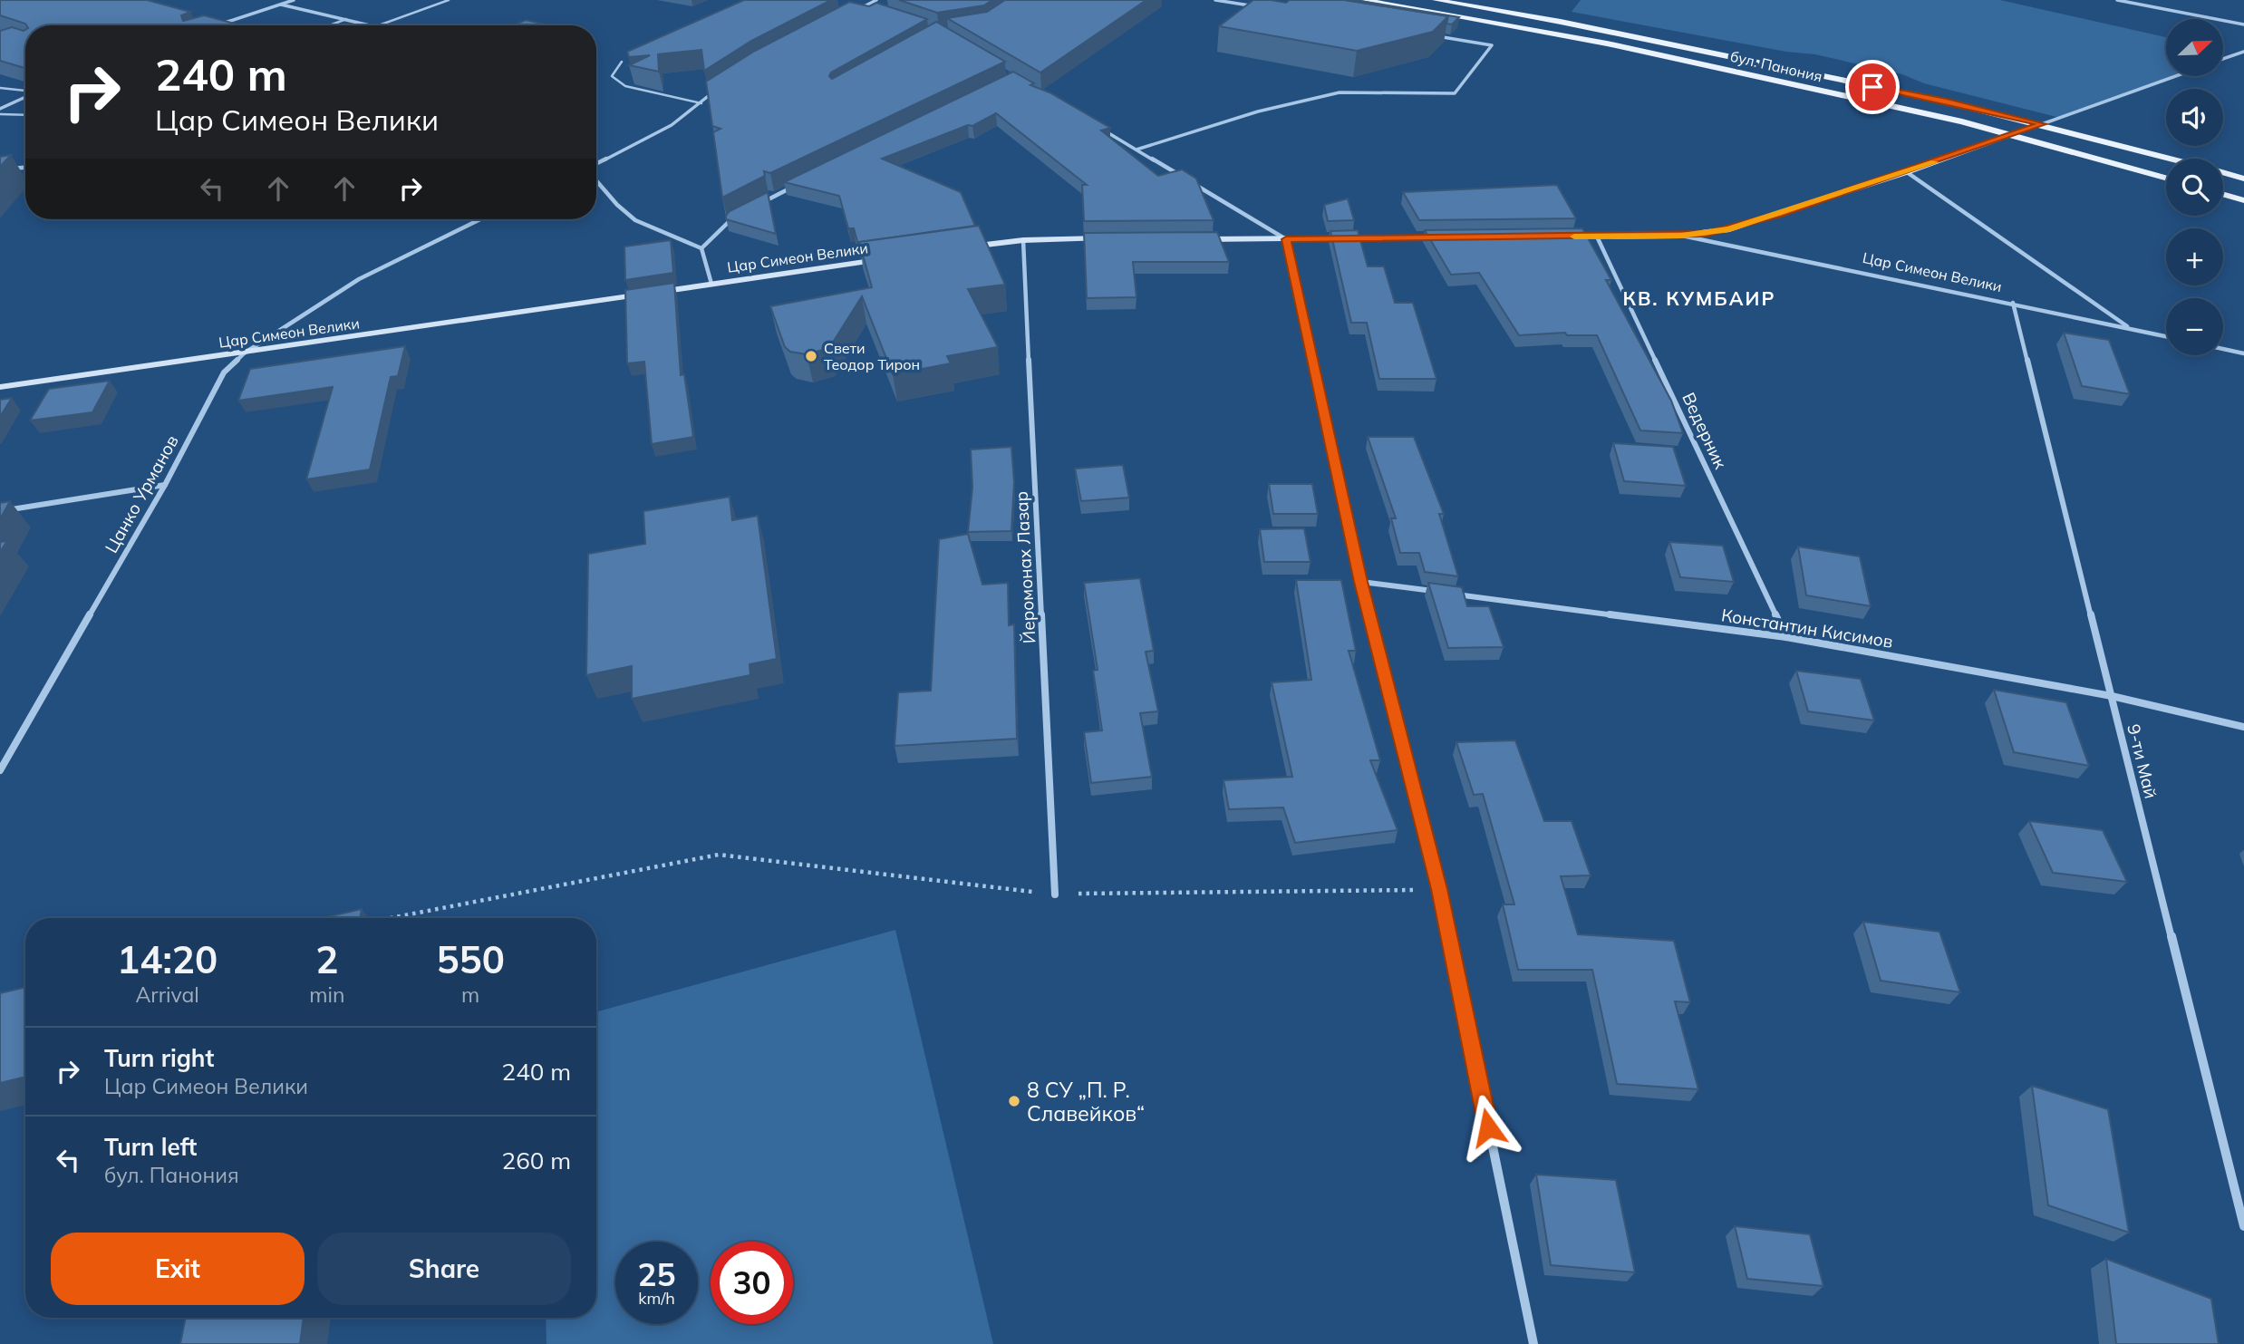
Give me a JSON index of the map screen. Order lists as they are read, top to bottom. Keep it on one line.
{"streets":{"main road":["бул. Панония","Цар Симеон Велики"],"street":["Ведерник","Цанко Урманов","Йеромонах Лазар","Константин Кисимов","9-ти Май"]},"crossings":[["бул. Панония","Цар Симеон Велики"],["Цар Симеон Велики","Ведерник"],["Цар Симеон Велики","Цанко Урманов"],["Цар Симеон Велики","9-ти Май"],["Ведерник","Константин Кисимов"],["Константин Кисимов","9-ти Май"]],"districts":["КВ. КУМБАИР"],"places":["Свети Теодор Тирон","8 СУ „П. Р. Славейков“"],"north":"top right","page":{"map_buttons":["+","−"],"turn":["240 m","Цар Симеон Велики"],"eta":["14:20","Arrival","2","min","550","m"],"list":[{"name":"Turn right","note":"Цар Симеон Велики","value":"240 m"},{"name":"Turn left","note":"бул. Панония","value":"260 m"}],"buttons":["Exit","Share"],"speed":"25 km/h","limit":"30"}}
